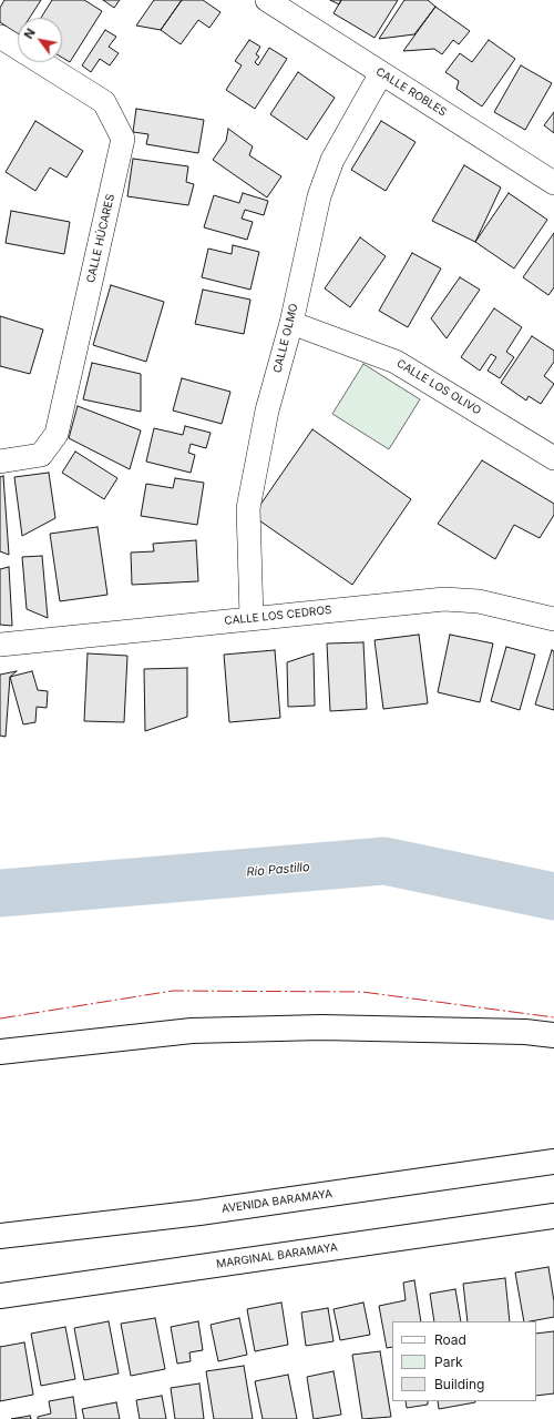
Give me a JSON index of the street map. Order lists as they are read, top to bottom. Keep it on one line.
{"streets":{"main road":["AVENIDA BARAMAYA","MARGINAL BARAMAYA"],"street":["CALLE ROBLES","CALLE HÚCARES","CALLE OLMO","CALLE LOS OLIVO","CALLE LOS CEDROS"]},"crossings":[["CALLE ROBLES","CALLE OLMO"],["CALLE OLMO","CALLE LOS OLIVO"],["CALLE OLMO","CALLE LOS CEDROS"]],"water":["Río Pastillo"],"legend":["Road","Park","Building"],"north":"top left"}
